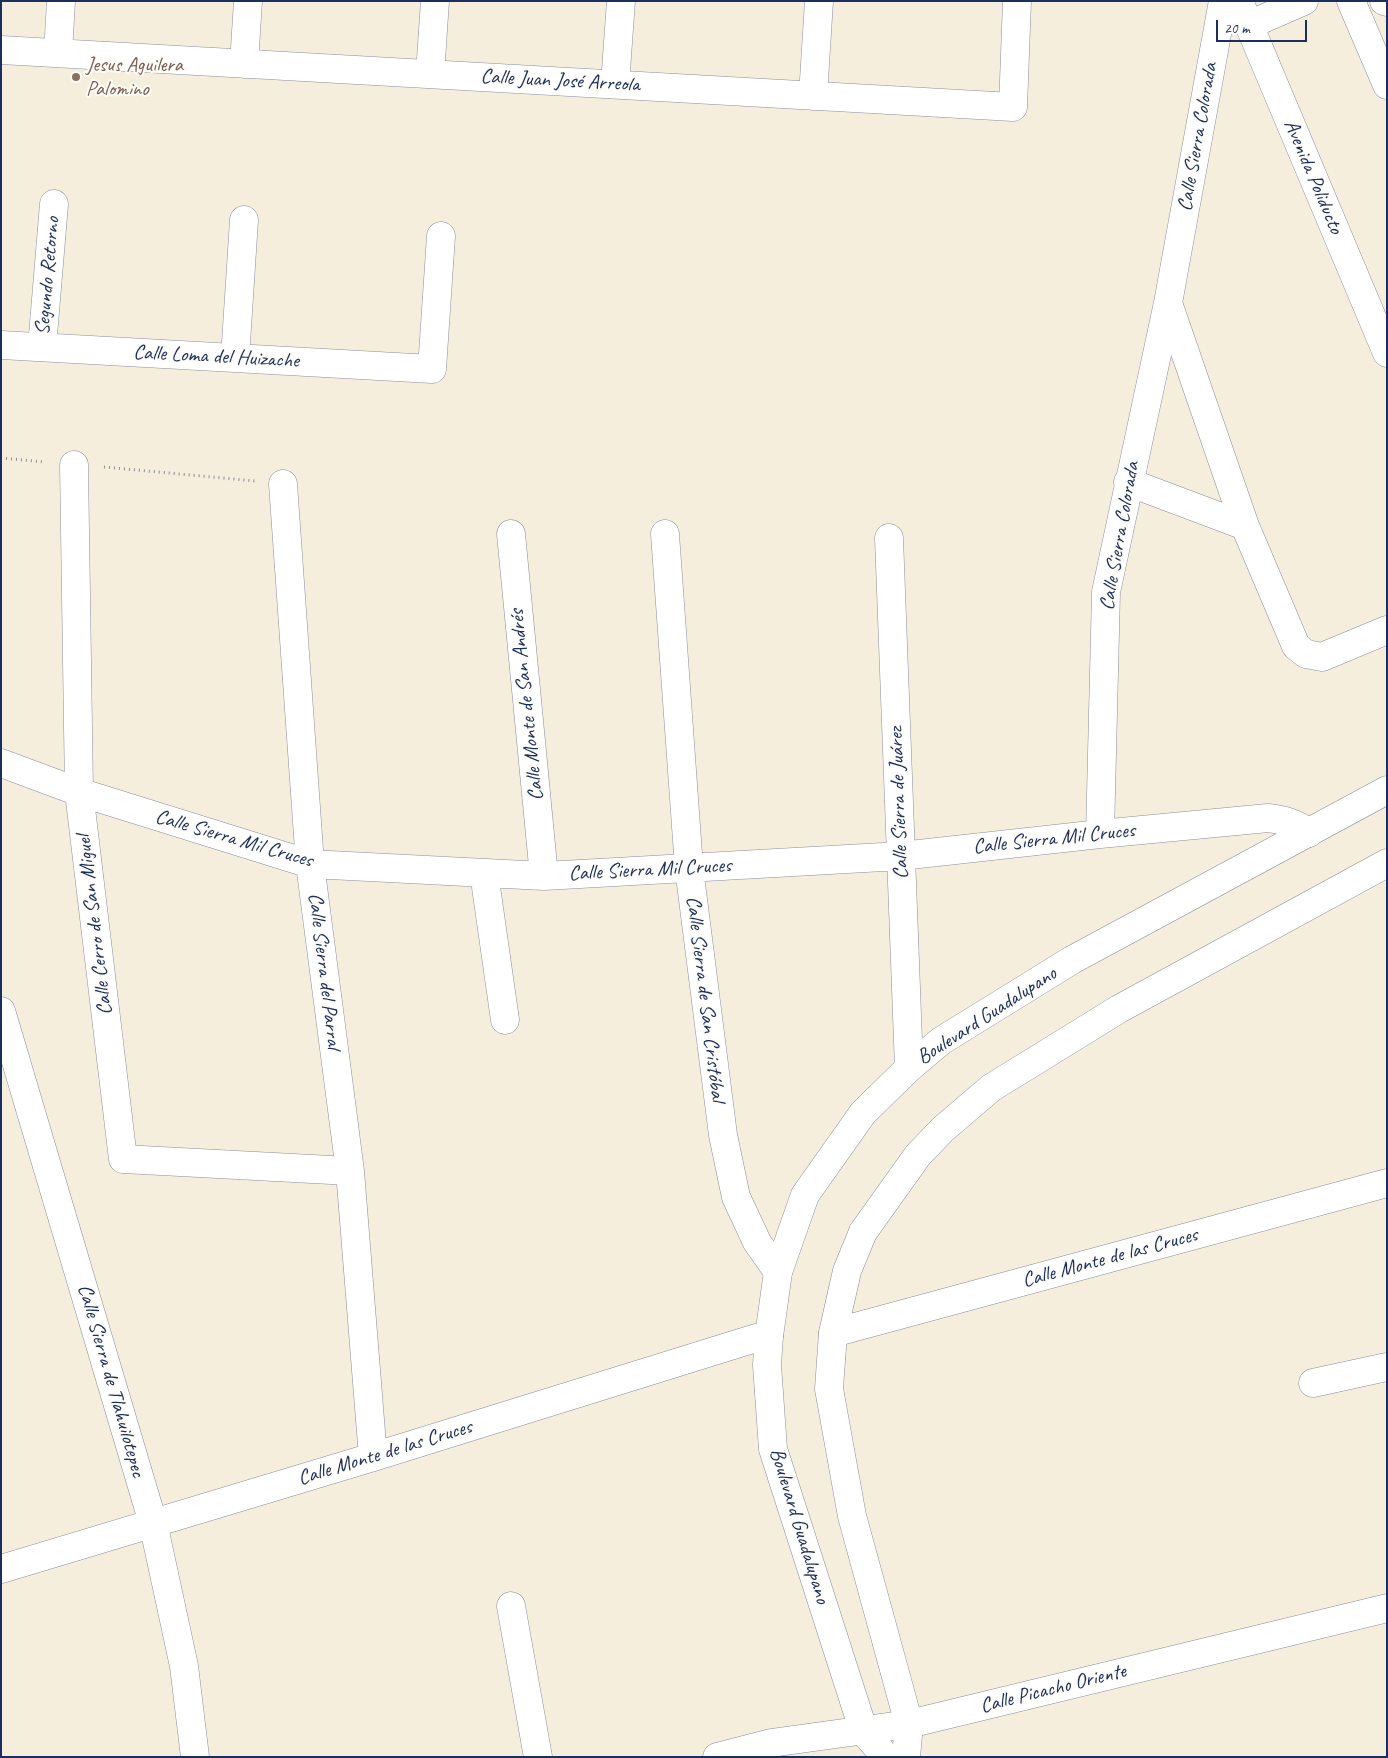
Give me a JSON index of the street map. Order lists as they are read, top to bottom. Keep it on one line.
{"streets":{"street":["Calle Juan José Arreola","Calle Sierra Colorada","Avenida Poliducto","Segundo Retorno","Calle Loma del Huizache","Calle Monte de San Andrés","Calle Sierra de Juárez","Calle Sierra Mil Cruces","Calle Cerro de San Miguel","Calle Sierra del Parral","Calle Sierra de San Cristóbal","Boulevard Guadalupano","Calle Monte de las Cruces","Calle Sierra de Tlahuilotepec","Calle Picacho Oriente"]},"crossings":[["Calle Sierra Colorada","Calle Sierra Mil Cruces"],["Segundo Retorno","Calle Loma del Huizache"],["Calle Monte de San Andrés","Calle Sierra Mil Cruces"],["Calle Sierra de Juárez","Calle Sierra Mil Cruces"],["Calle Sierra de Juárez","Boulevard Guadalupano"],["Calle Sierra Mil Cruces","Calle Cerro de San Miguel"],["Calle Sierra Mil Cruces","Calle Sierra del Parral"],["Calle Sierra Mil Cruces","Calle Sierra de San Cristóbal"],["Calle Sierra Mil Cruces","Boulevard Guadalupano"],["Calle Cerro de San Miguel","Calle Sierra del Parral"],["Calle Sierra del Parral","Calle Monte de las Cruces"],["Calle Sierra de San Cristóbal","Boulevard Guadalupano"],["Boulevard Guadalupano","Calle Monte de las Cruces"],["Boulevard Guadalupano","Calle Picacho Oriente"],["Calle Monte de las Cruces","Calle Sierra de Tlahuilotepec"]],"places":["Jesus Aguilera Palomino"],"scale_bar":"20 m"}
